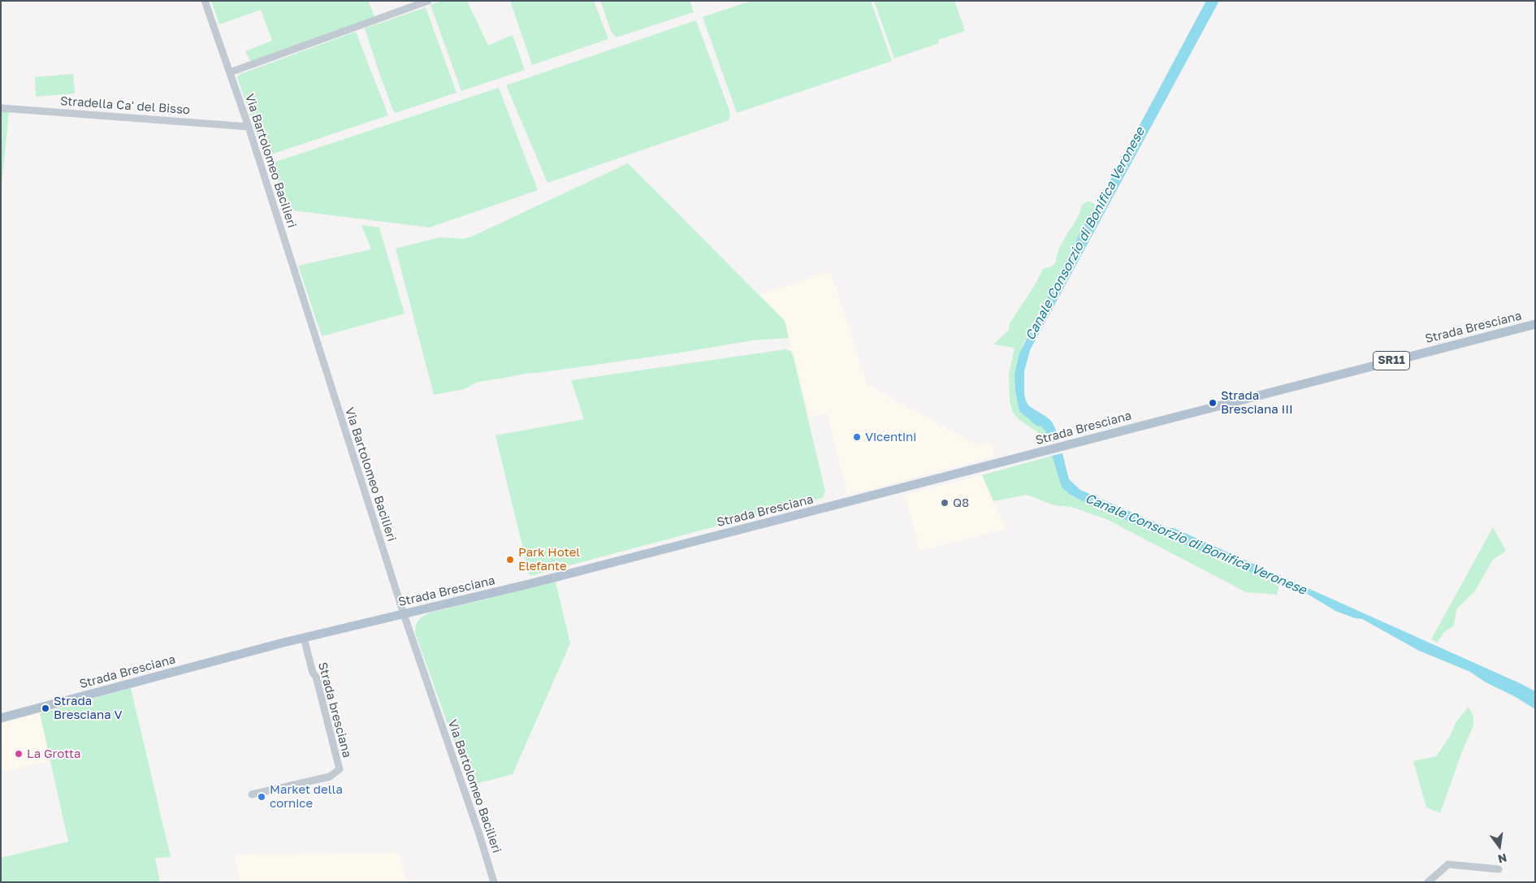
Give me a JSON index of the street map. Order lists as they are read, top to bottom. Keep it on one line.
{"streets":{"main road":["Strada Bresciana","SR11"],"street":["Stradella Ca' del Bisso","Via Bartolomeo Bacilieri","Strada bresciana"]},"crossings":[["Stradella Ca' del Bisso","Via Bartolomeo Bacilieri"],["Via Bartolomeo Bacilieri","Strada Bresciana"],["Strada Bresciana","Strada bresciana"]],"water":["Canale Consorzio di Bonifica Veronese"],"places":["Strada Bresciana III","Vicentini","Q8","Park Hotel Elefante","Strada Bresciana V","La Grotta","Market della cornice"],"north":"bottom"}
